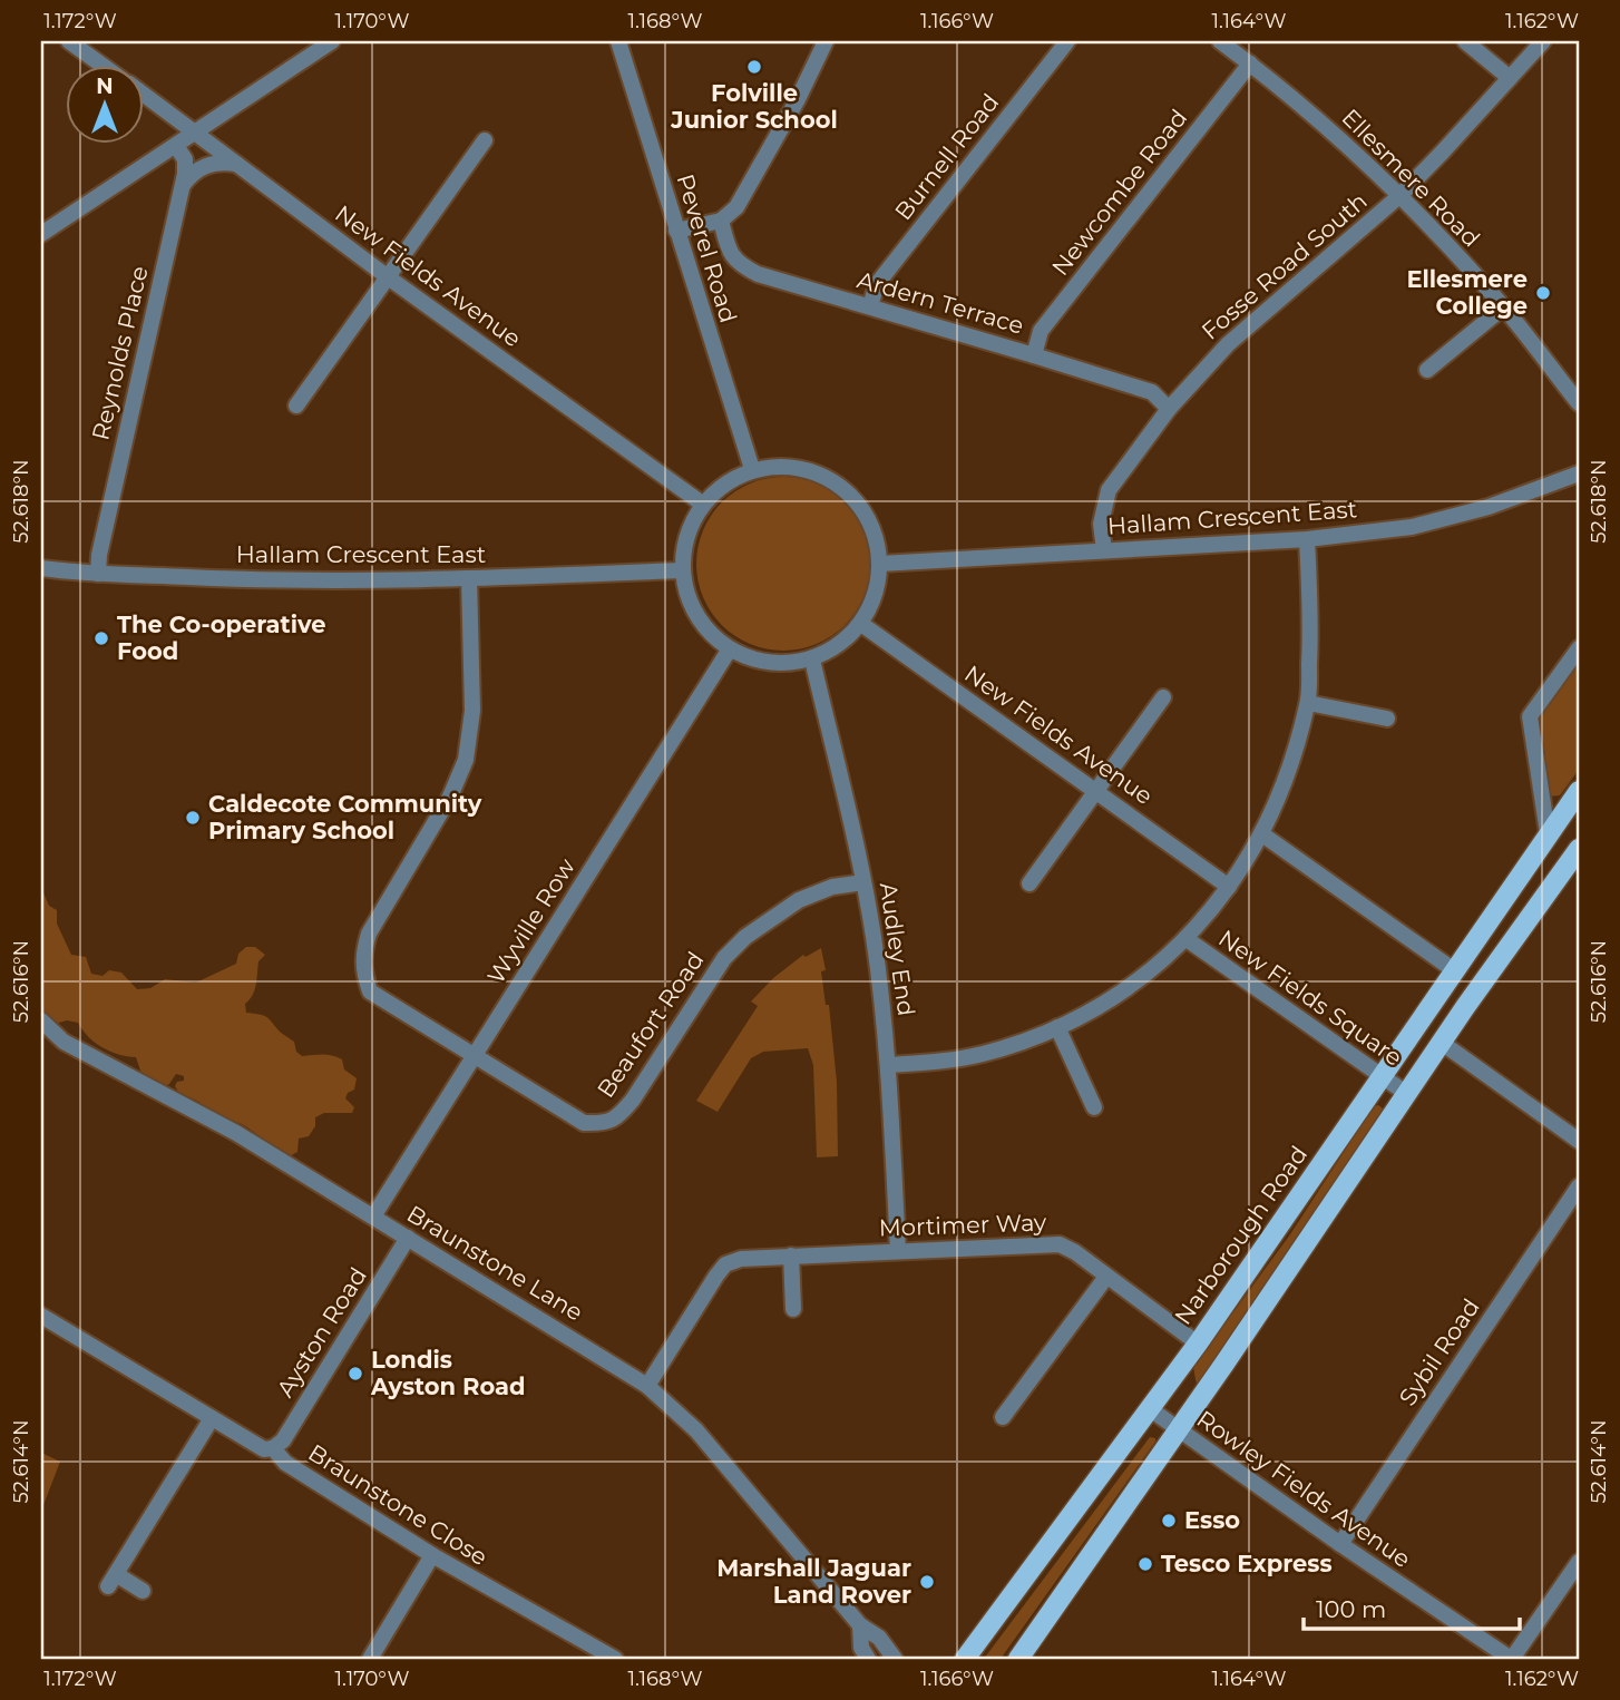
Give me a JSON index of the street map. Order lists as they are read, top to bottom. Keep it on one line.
{"streets":{"main road":["Narborough Road"],"street":["Burnell Road","Ellesmere Road","Newcombe Road","Peverel Road","Fosse Road South","New Fields Avenue","Ardern Terrace","Reynolds Place","Hallam Crescent East","Wyville Row","Audley End","New Fields Square","Beaufort Road","Mortimer Way","Braunstone Lane","Ayston Road","Sybil Road","Rowley Fields Avenue","Braunstone Close"]},"crossings":[["Burnell Road","Ardern Terrace"],["Ellesmere Road","Newcombe Road"],["Ellesmere Road","Fosse Road South"],["Newcombe Road","Ardern Terrace"],["Peverel Road","New Fields Avenue"],["Peverel Road","Hallam Crescent East"],["Peverel Road","Wyville Row"],["Peverel Road","Audley End"],["Fosse Road South","Ardern Terrace"],["Fosse Road South","Hallam Crescent East"],["New Fields Avenue","Hallam Crescent East"],["New Fields Avenue","Wyville Row"],["New Fields Avenue","Audley End"],["Reynolds Place","Hallam Crescent East"],["Hallam Crescent East","Wyville Row"],["Hallam Crescent East","Audley End"],["Hallam Crescent East","Beaufort Road"],["Wyville Row","Audley End"],["Wyville Row","Beaufort Road"],["Wyville Row","Braunstone Lane"],["Audley End","Beaufort Road"],["Audley End","Mortimer Way"],["New Fields Square","Narborough Road"],["Mortimer Way","Narborough Road"],["Mortimer Way","Braunstone Lane"],["Narborough Road","Rowley Fields Avenue"],["Braunstone Lane","Ayston Road"],["Ayston Road","Braunstone Close"],["Sybil Road","Rowley Fields Avenue"]],"places":["Folville Junior School","Ellesmere College","The Co-operative Food","Caldecote Community Primary School","Londis Ayston Road","Esso","Tesco Express","Marshall Jaguar Land Rover"],"scale_bar":"100 m","north":"top","coordinates":["1.172°W","1.170°W","1.168°W","1.166°W","1.164°W","1.162°W","52.618°N","52.616°N","52.614°N"]}
